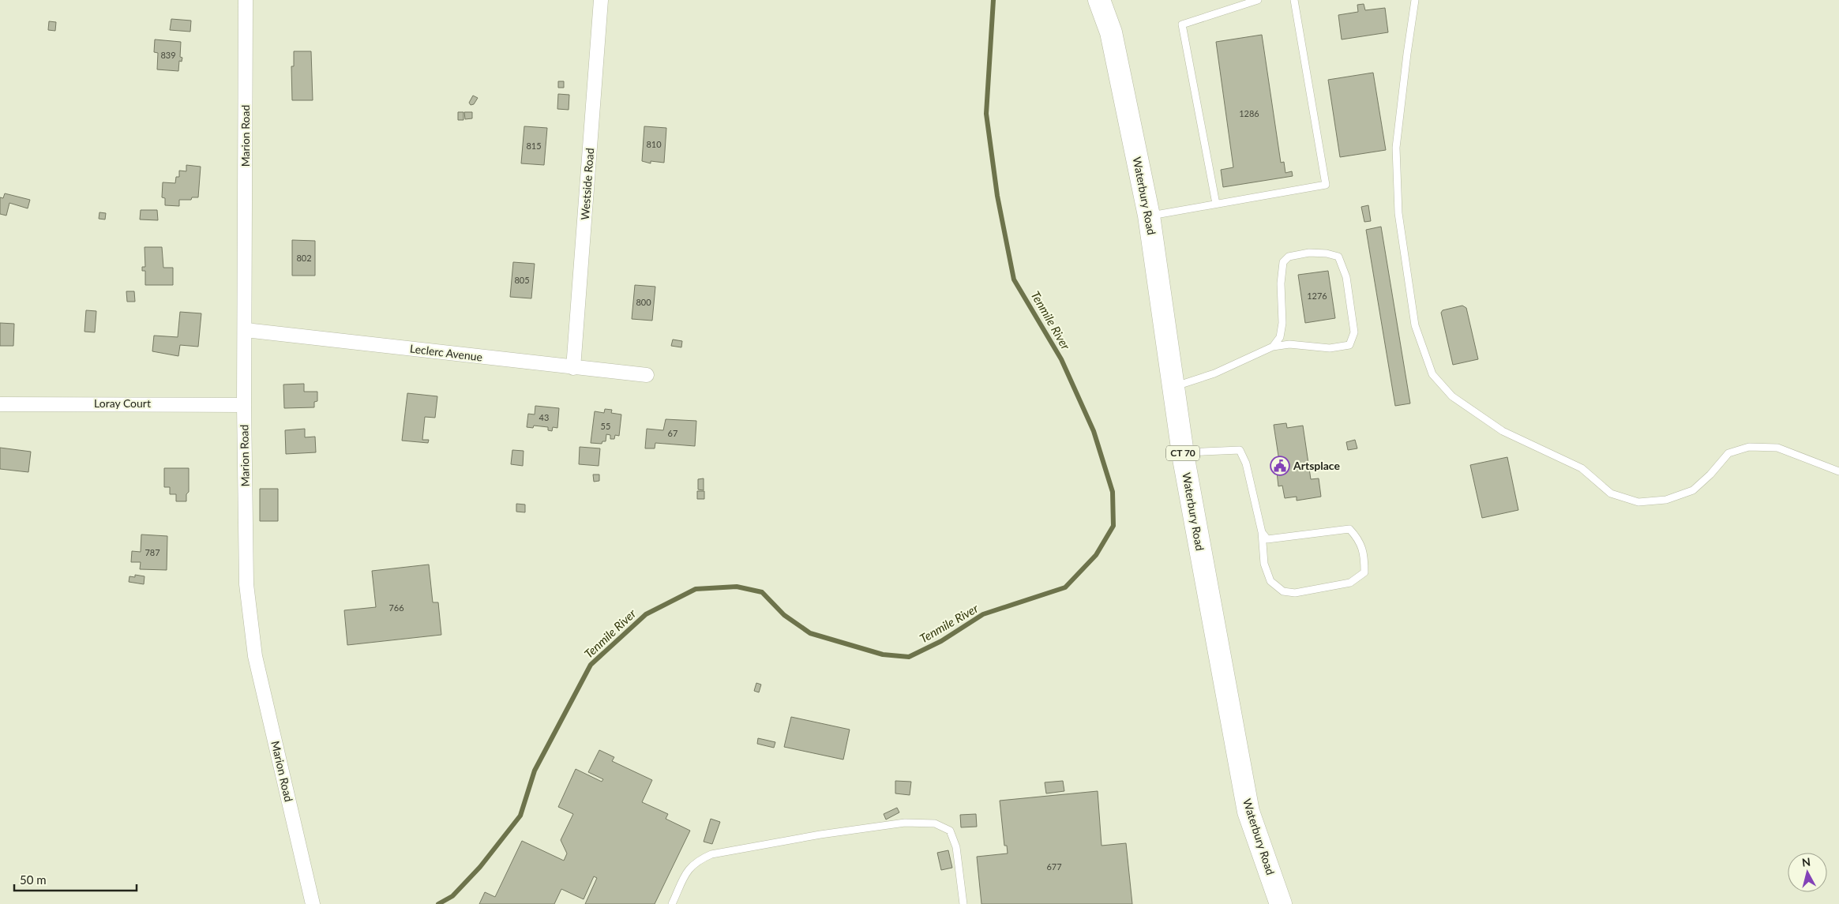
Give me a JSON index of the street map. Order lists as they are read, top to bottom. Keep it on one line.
{"streets":{"main road":["Waterbury Road","CT 70"],"street":["Marion Road","Westside Road","Leclerc Avenue","Loray Court"]},"crossings":[["Marion Road","Leclerc Avenue"],["Marion Road","Loray Court"],["Westside Road","Leclerc Avenue"]],"water":["Tenmile River"],"places":{"public building":["Artsplace"]},"house_numbers":["839","1286","810","815","802","805","1276","800","43","55","67","787","766","677"],"scale_bar":"50 m","north":"top"}
